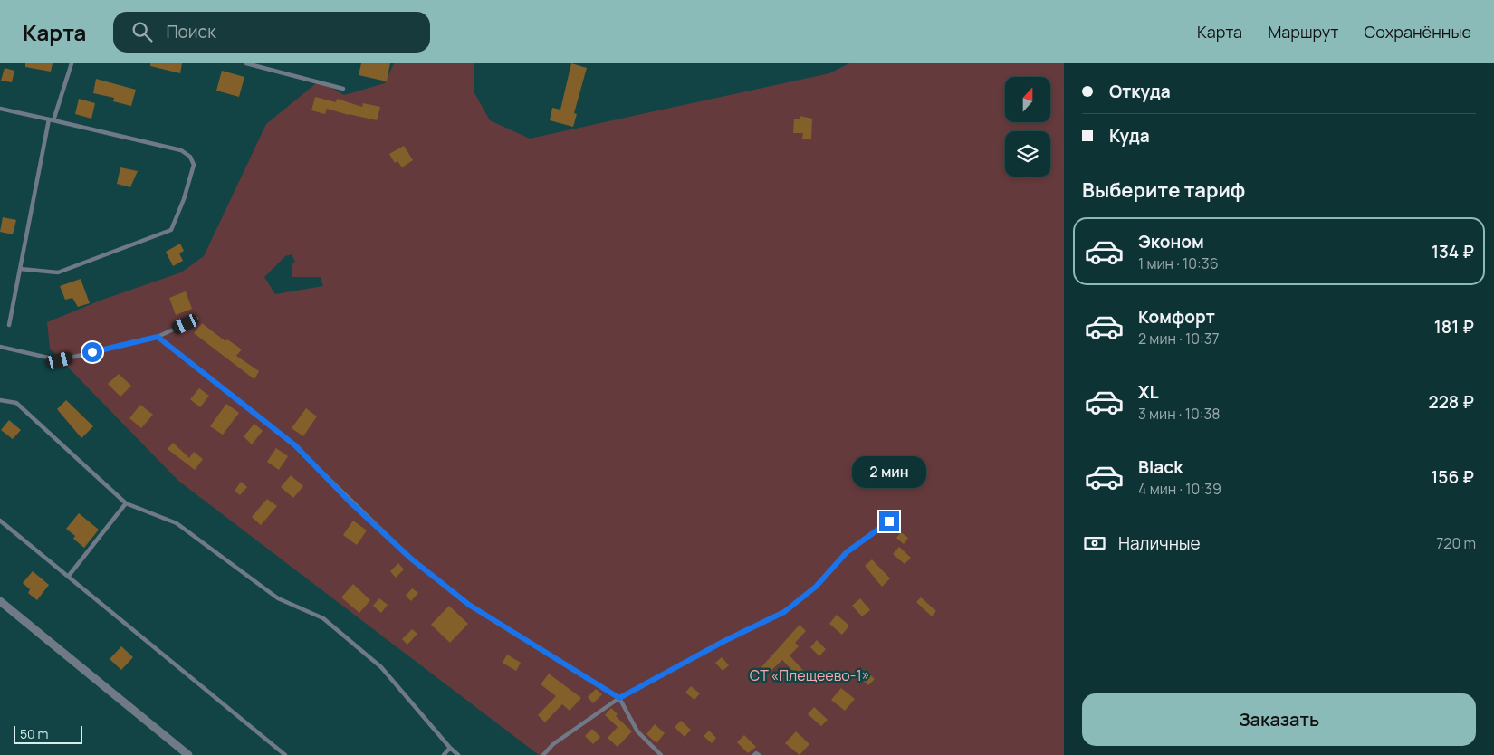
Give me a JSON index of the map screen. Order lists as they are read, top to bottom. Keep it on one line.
{"parks":["СТ «Плещеево-1»"],"scale_bar":"50 m","north":"top","page":{"header":"Карта","search":"Поиск","nav":["Карта","Маршрут","Сохранённые"],"banner":["Откуда","Куда"],"heading":"Выберите тариф","list":[{"name":"Эконом","note":"1 мин · 10:36","value":"134 ₽"},{"name":"Комфорт","note":"2 мин · 10:37","value":"181 ₽"},{"name":"XL","note":"3 мин · 10:38","value":"228 ₽"},{"name":"Black","note":"4 мин · 10:39","value":"156 ₽"}],"bubble":"2 мин","pay":["Наличные","720 m"],"buttons":"Заказать","scale":"50 m"}}
